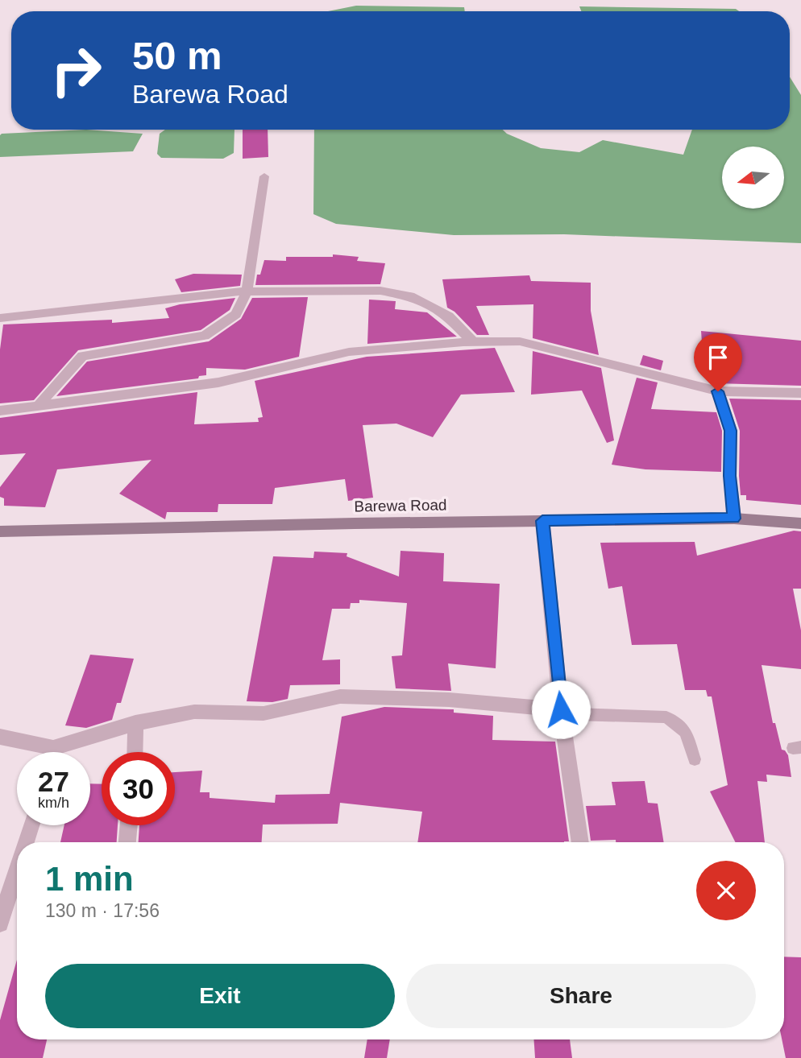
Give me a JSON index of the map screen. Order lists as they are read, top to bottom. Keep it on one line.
{"streets":{"main road":["Barewa Road"]},"north":"left","page":{"turn":["50 m","Barewa Road"],"speed":"27 km/h","limit":"30","heading":["1 min","130 m · 17:56"],"buttons":["Exit","Share"]}}
